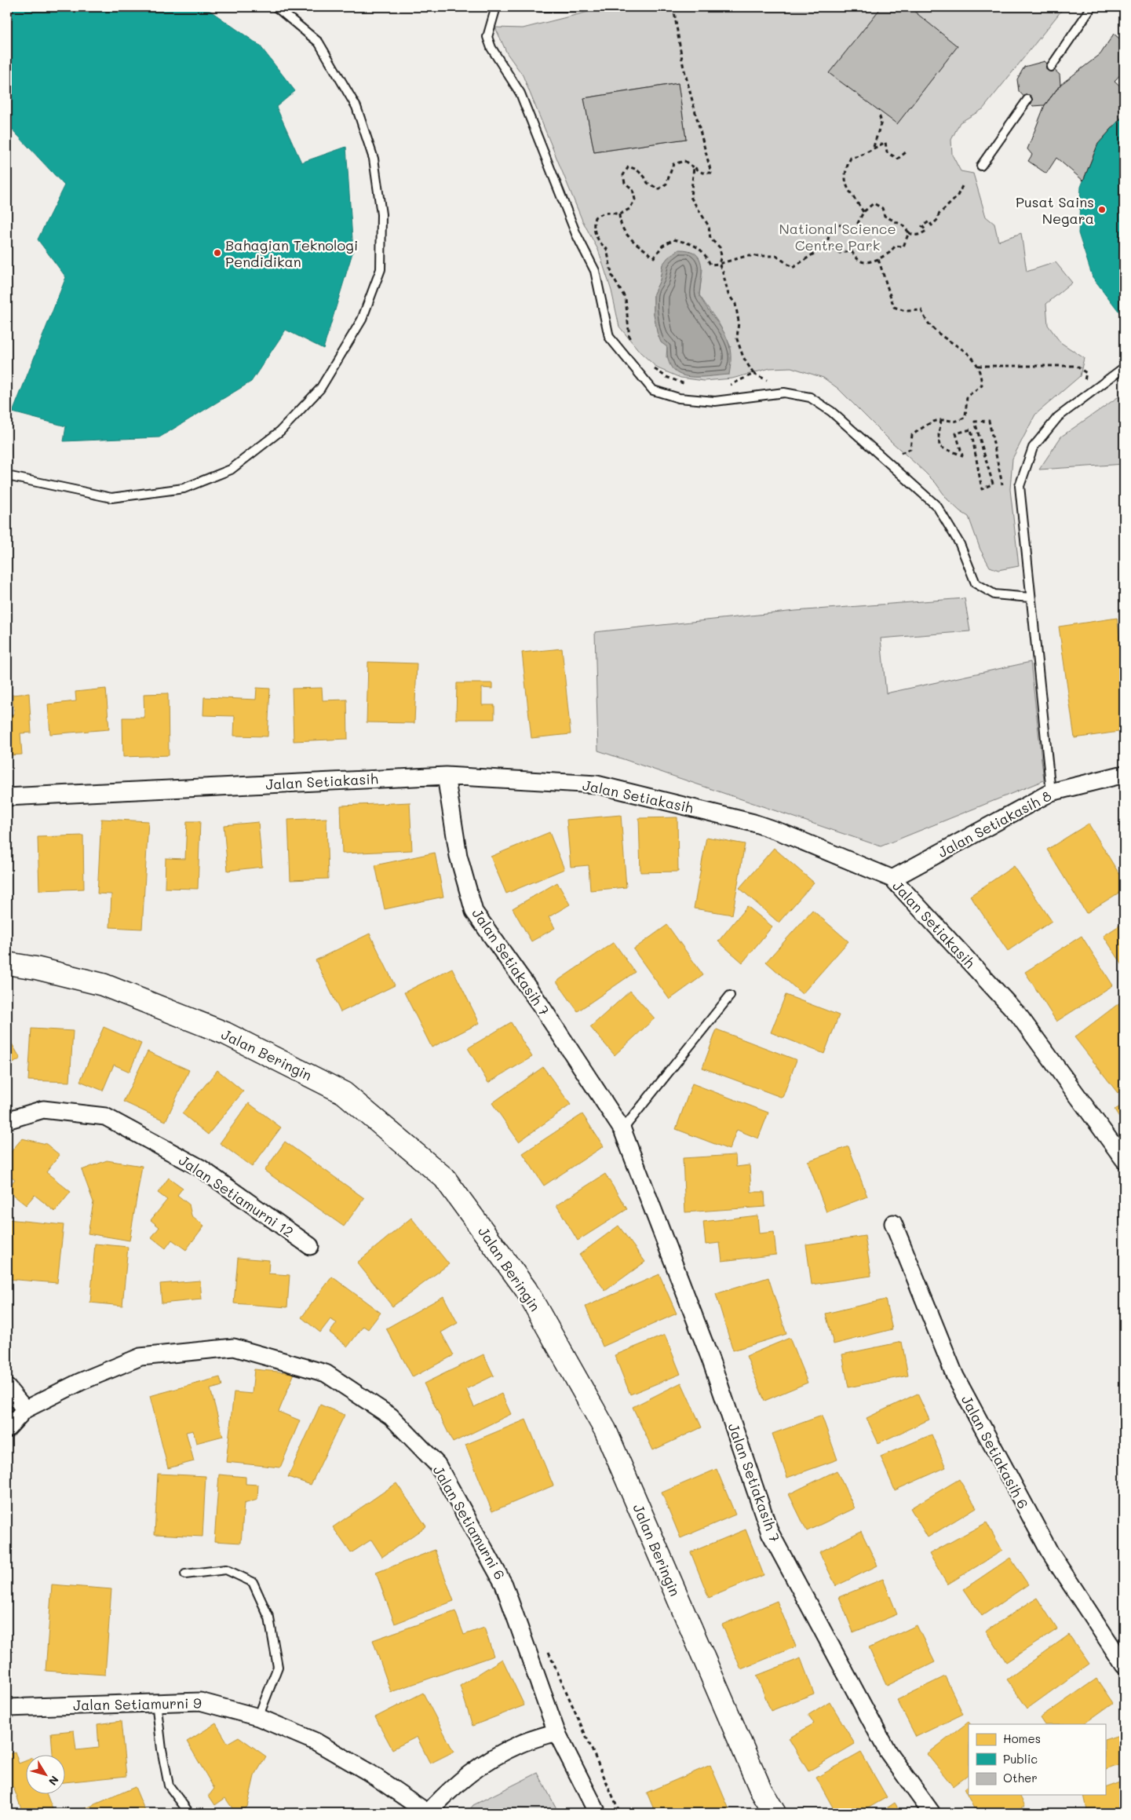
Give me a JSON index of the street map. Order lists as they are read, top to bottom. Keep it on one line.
{"streets":{"street":["Jalan Setiakasih","Jalan Setiakasih 8","Jalan Setiakasih 7","Jalan Beringin","Jalan Setiamurni 12","Jalan Setiakasih 6","Jalan Setiamurni 6","Jalan Setiamurni 9"]},"crossings":[["Jalan Setiakasih","Jalan Setiakasih 8"],["Jalan Setiakasih","Jalan Setiakasih 7"]],"parks":["National Science Centre Park"],"places":["Pusat Sains Negara","Bahagian Teknologi Pendidikan"],"legend":["Homes","Public","Other"],"north":"bottom right"}
